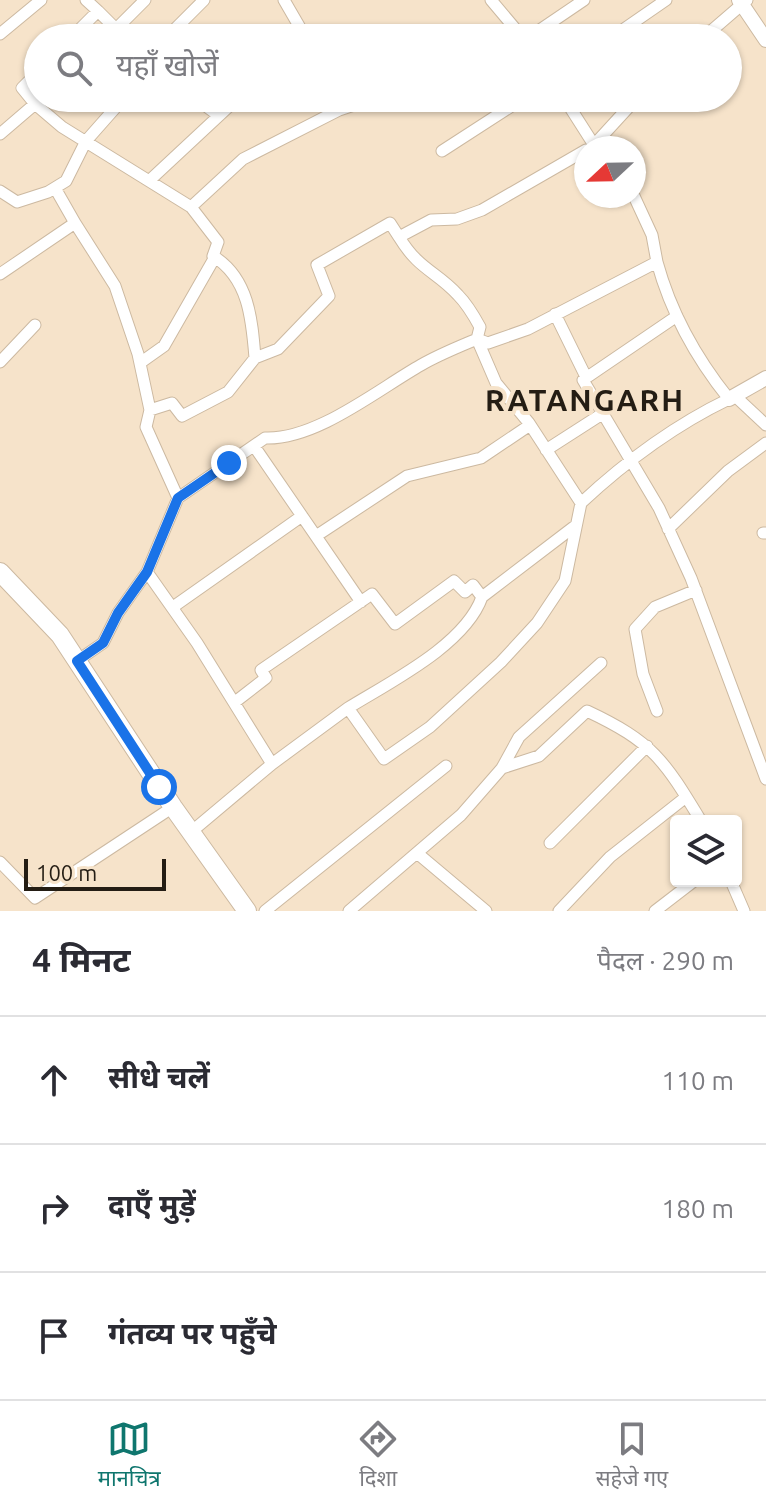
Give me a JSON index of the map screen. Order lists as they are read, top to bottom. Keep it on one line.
{"districts":["RATANGARH"],"scale_bar":"100 m","north":"left","page":{"search":"यहाँ खोजें","scale":"100 m","heading":["4 मिनट","पैदल · 290 m"],"list":[["सीधे चलें","110 m"],["दाएँ मुड़ें","180 m"],"गंतव्य पर पहुँचे"],"nav":["मानचित्र","दिशा","सहेजे गए"]}}
